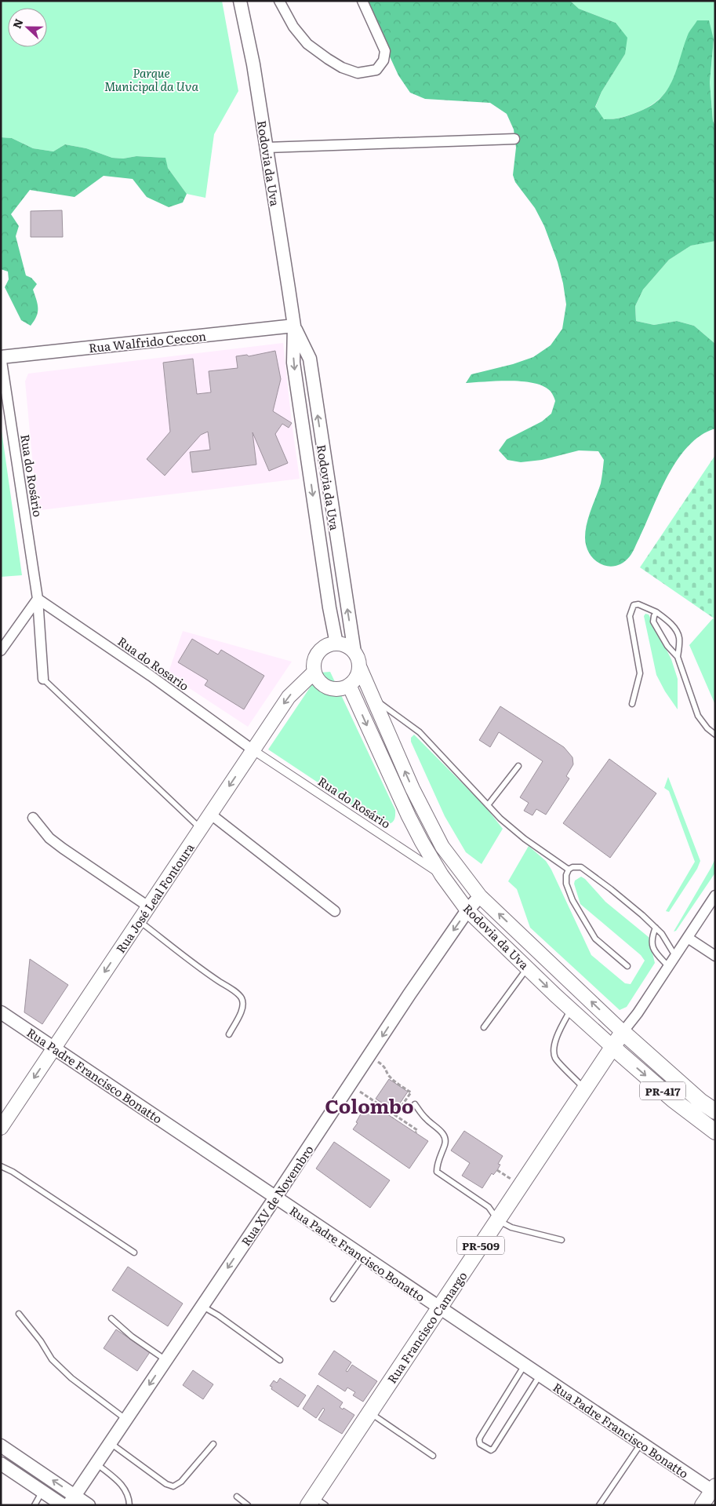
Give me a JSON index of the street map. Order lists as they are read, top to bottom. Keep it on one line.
{"streets":{"main road":["Rodovia da Uva","Rua José Leal Fontoura","PR-417","PR-509","Rua Francisco Camargo"],"street":["Rua Walfrido Ceccon","Rua do Rosário","Rua do Rosario","Rua Padre Francisco Bonatto","Rua XV de Novembro"]},"crossings":[["Rodovia da Uva","Rua Walfrido Ceccon"],["Rodovia da Uva","Rua do Rosário"],["Rodovia da Uva","Rua José Leal Fontoura"],["Rodovia da Uva","Rua XV de Novembro"],["Rodovia da Uva","Rua Francisco Camargo"],["Rua Walfrido Ceccon","Rua do Rosário"],["Rua do Rosário","Rua do Rosario"],["Rua do Rosário","Rua José Leal Fontoura"],["Rua do Rosario","Rua José Leal Fontoura"],["Rua José Leal Fontoura","Rua Padre Francisco Bonatto"],["Rua Padre Francisco Bonatto","Rua XV de Novembro"],["Rua Padre Francisco Bonatto","Rua Francisco Camargo"]],"one_way":["Rua José Leal Fontoura","Rua XV de Novembro"],"districts":["Colombo"],"parks":["Parque Municipal da Uva"],"north":"left"}
